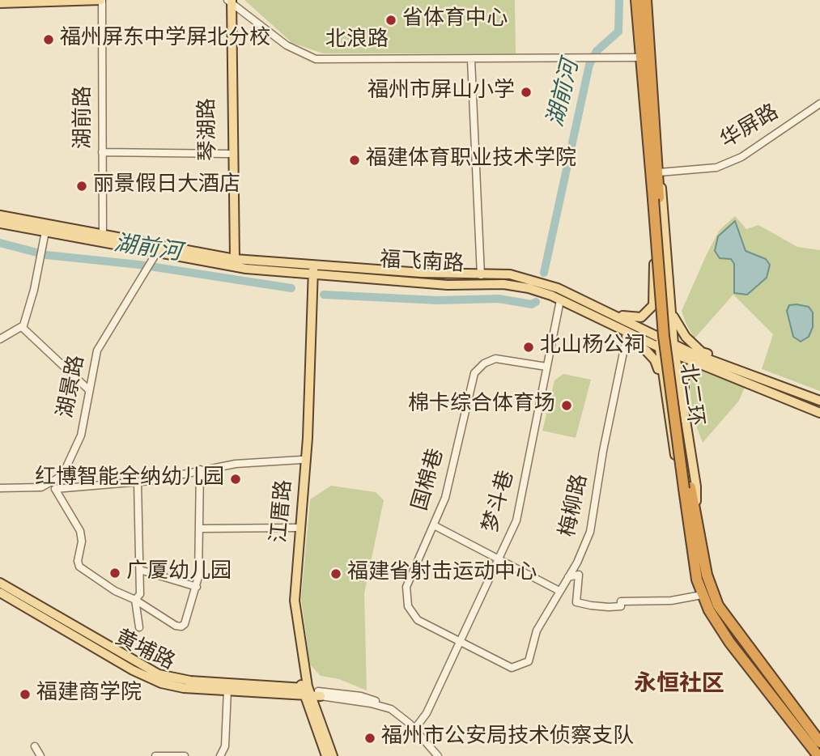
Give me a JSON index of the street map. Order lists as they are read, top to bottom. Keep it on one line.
{"streets":{"highway":["北二环"],"main road":["琴湖路","福飞南路","江厝路","黄埔路"],"street":["北浪路","湖前路","华屏路","湖景路","国棉巷","梦斗巷","梅柳路"]},"crossings":[["北浪路","琴湖路"],["北浪路","北二环"],["湖前路","福飞南路"],["华屏路","北二环"],["琴湖路","福飞南路"],["福飞南路","湖景路"],["福飞南路","梦斗巷"],["福飞南路","江厝路"],["国棉巷","梦斗巷"],["国棉巷","梅柳路"],["梦斗巷","梅柳路"],["江厝路","黄埔路"]],"districts":["永恒社区"],"water":["湖前河"],"places":["省体育中心","福州屏东中学屏北分校","福州市屏山小学","福建体育职业技术学院","丽景假日大酒店","北山杨公祠","棉卡综合体育场","红博智能全纳幼儿园","广厦幼儿园","福建省射击运动中心","福建商学院","福州市公安局技术侦察支队"]}
